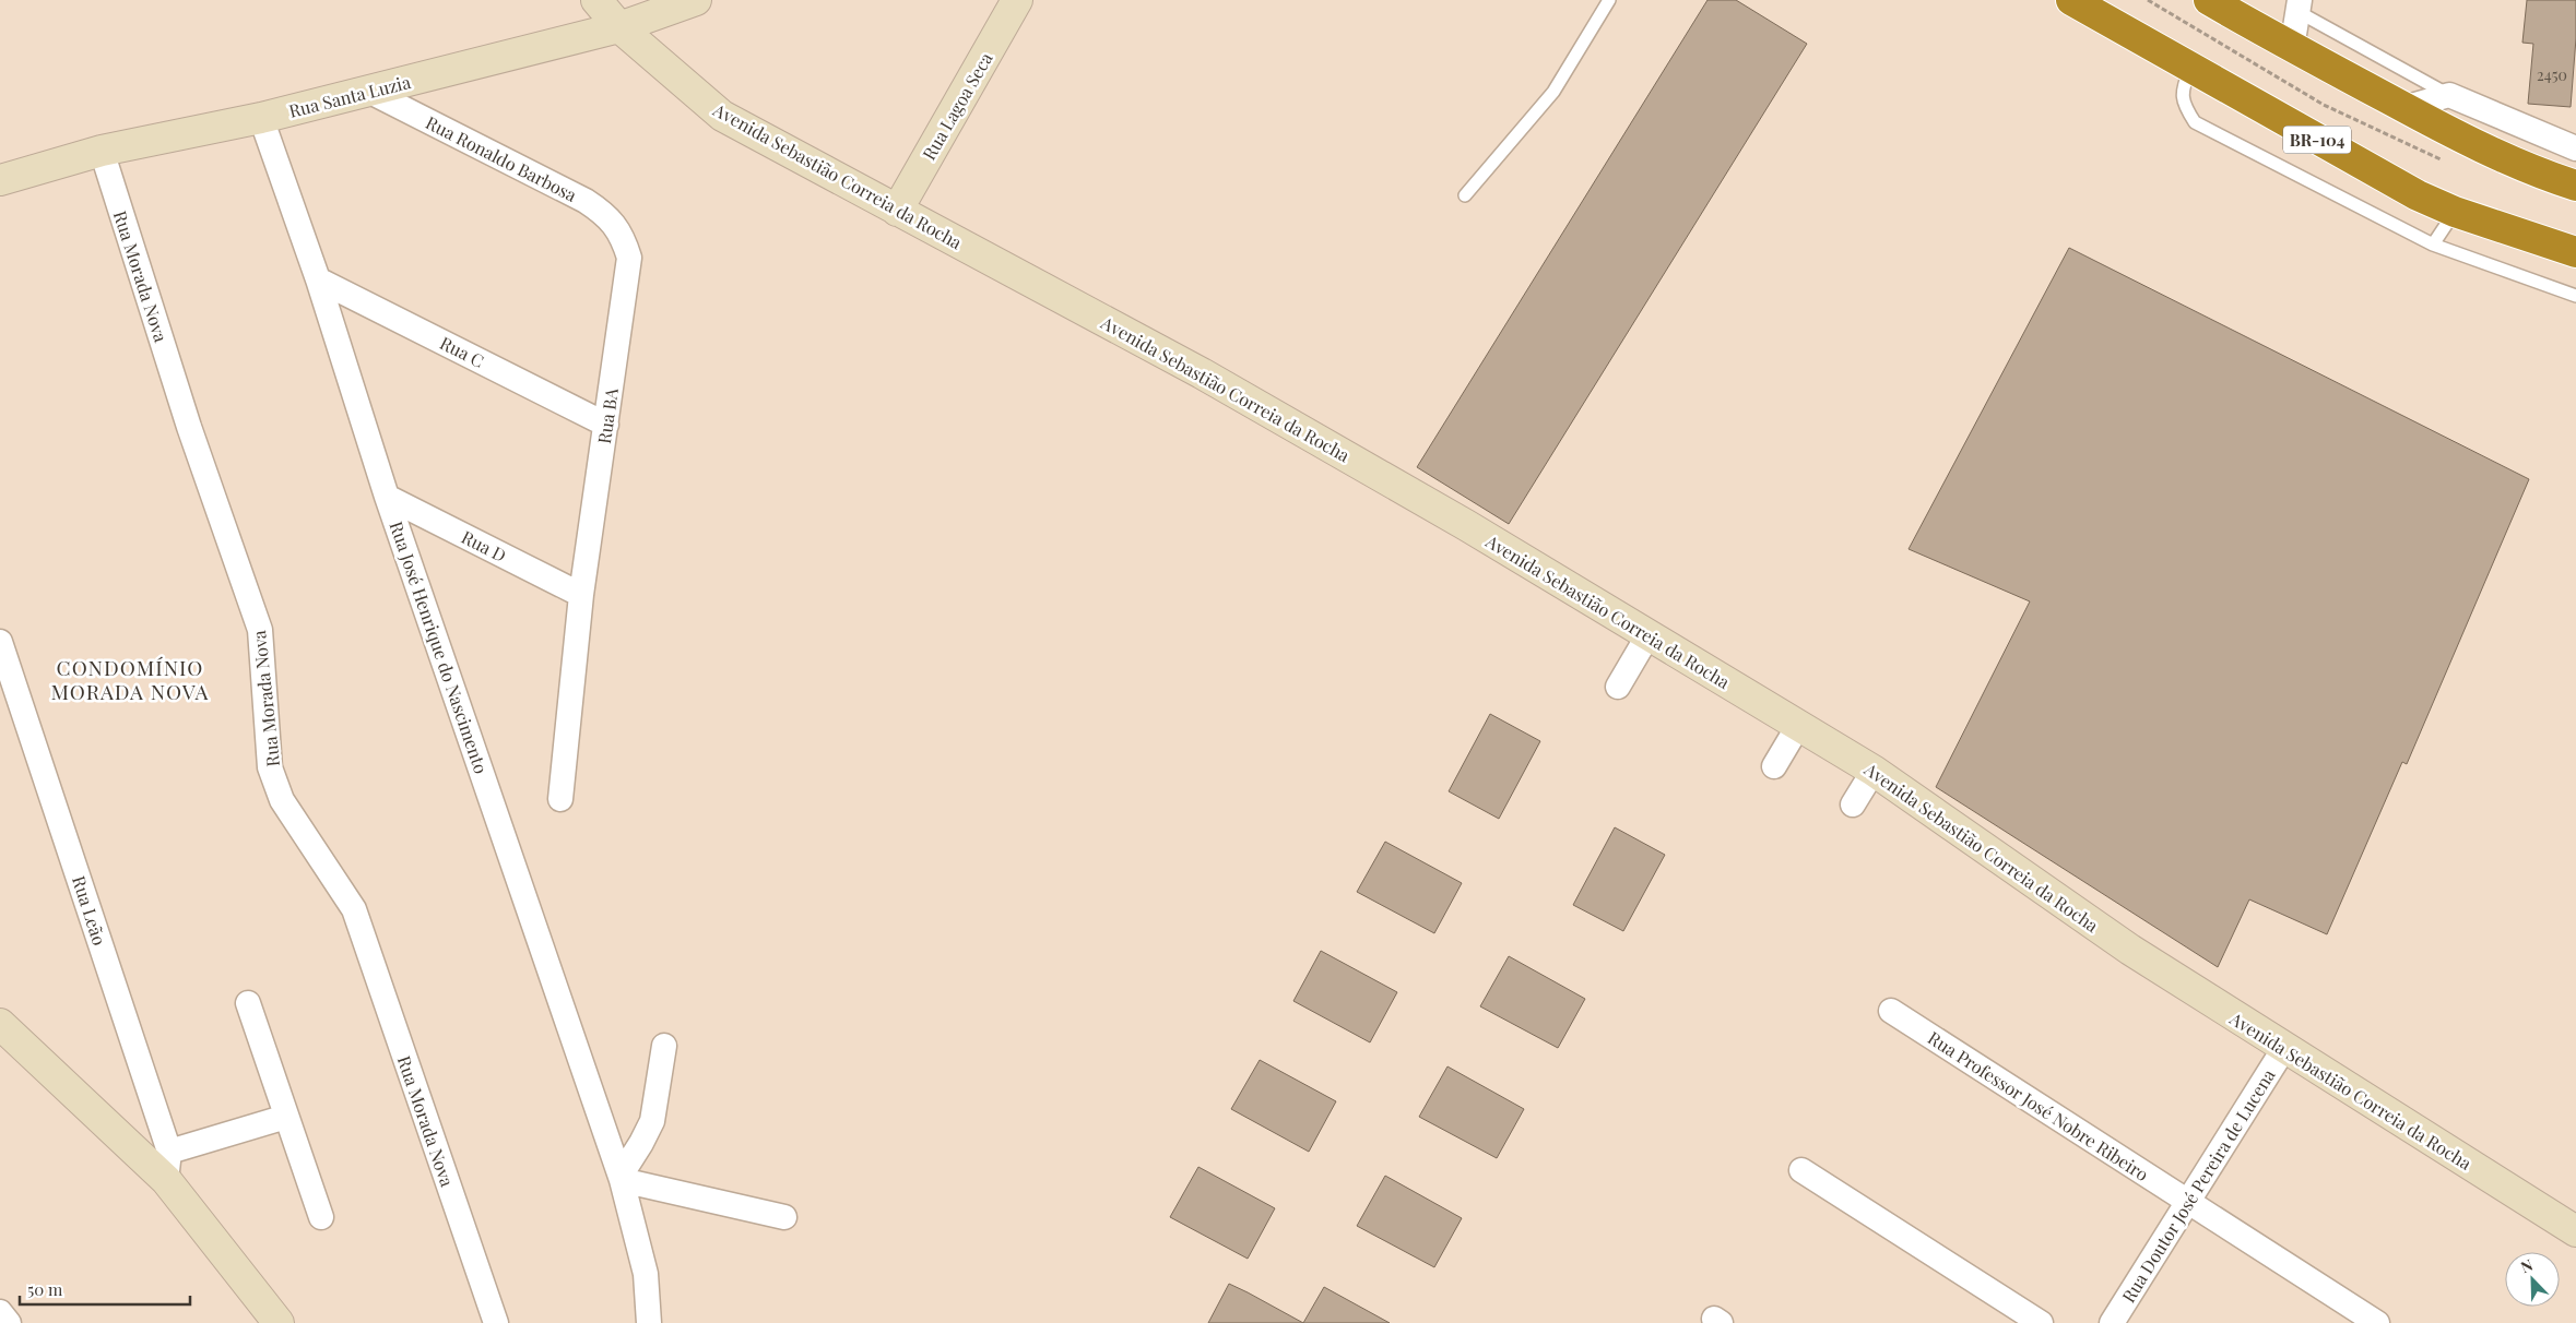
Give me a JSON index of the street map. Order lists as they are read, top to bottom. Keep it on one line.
{"streets":{"highway":["BR-104"],"street":["Rua Santa Luzia","Rua Lagoa Seca","Rua Ronaldo Barbosa","Avenida Sebastião Correia da Rocha","Rua Morada Nova","Rua C","Rua BA","Rua D","Rua José Henrique do Nascimento","Rua Leão","Rua Professor José Nobre Ribeiro","Rua Doutor José Pereira de Lucena"]},"crossings":[["Rua Santa Luzia","Rua Ronaldo Barbosa"],["Rua Santa Luzia","Avenida Sebastião Correia da Rocha"],["Rua Santa Luzia","Rua Morada Nova"],["Rua Santa Luzia","Rua José Henrique do Nascimento"],["Rua Lagoa Seca","Avenida Sebastião Correia da Rocha"],["Rua Ronaldo Barbosa","Rua BA"],["Avenida Sebastião Correia da Rocha","Rua Doutor José Pereira de Lucena"],["Rua C","Rua BA"],["Rua C","Rua José Henrique do Nascimento"],["Rua BA","Rua D"],["Rua D","Rua José Henrique do Nascimento"],["Rua Professor José Nobre Ribeiro","Rua Doutor José Pereira de Lucena"]],"districts":["CONDOMÍNIO MORADA NOVA"],"house_numbers":["2450"],"scale_bar":"50 m","north":"top left"}
